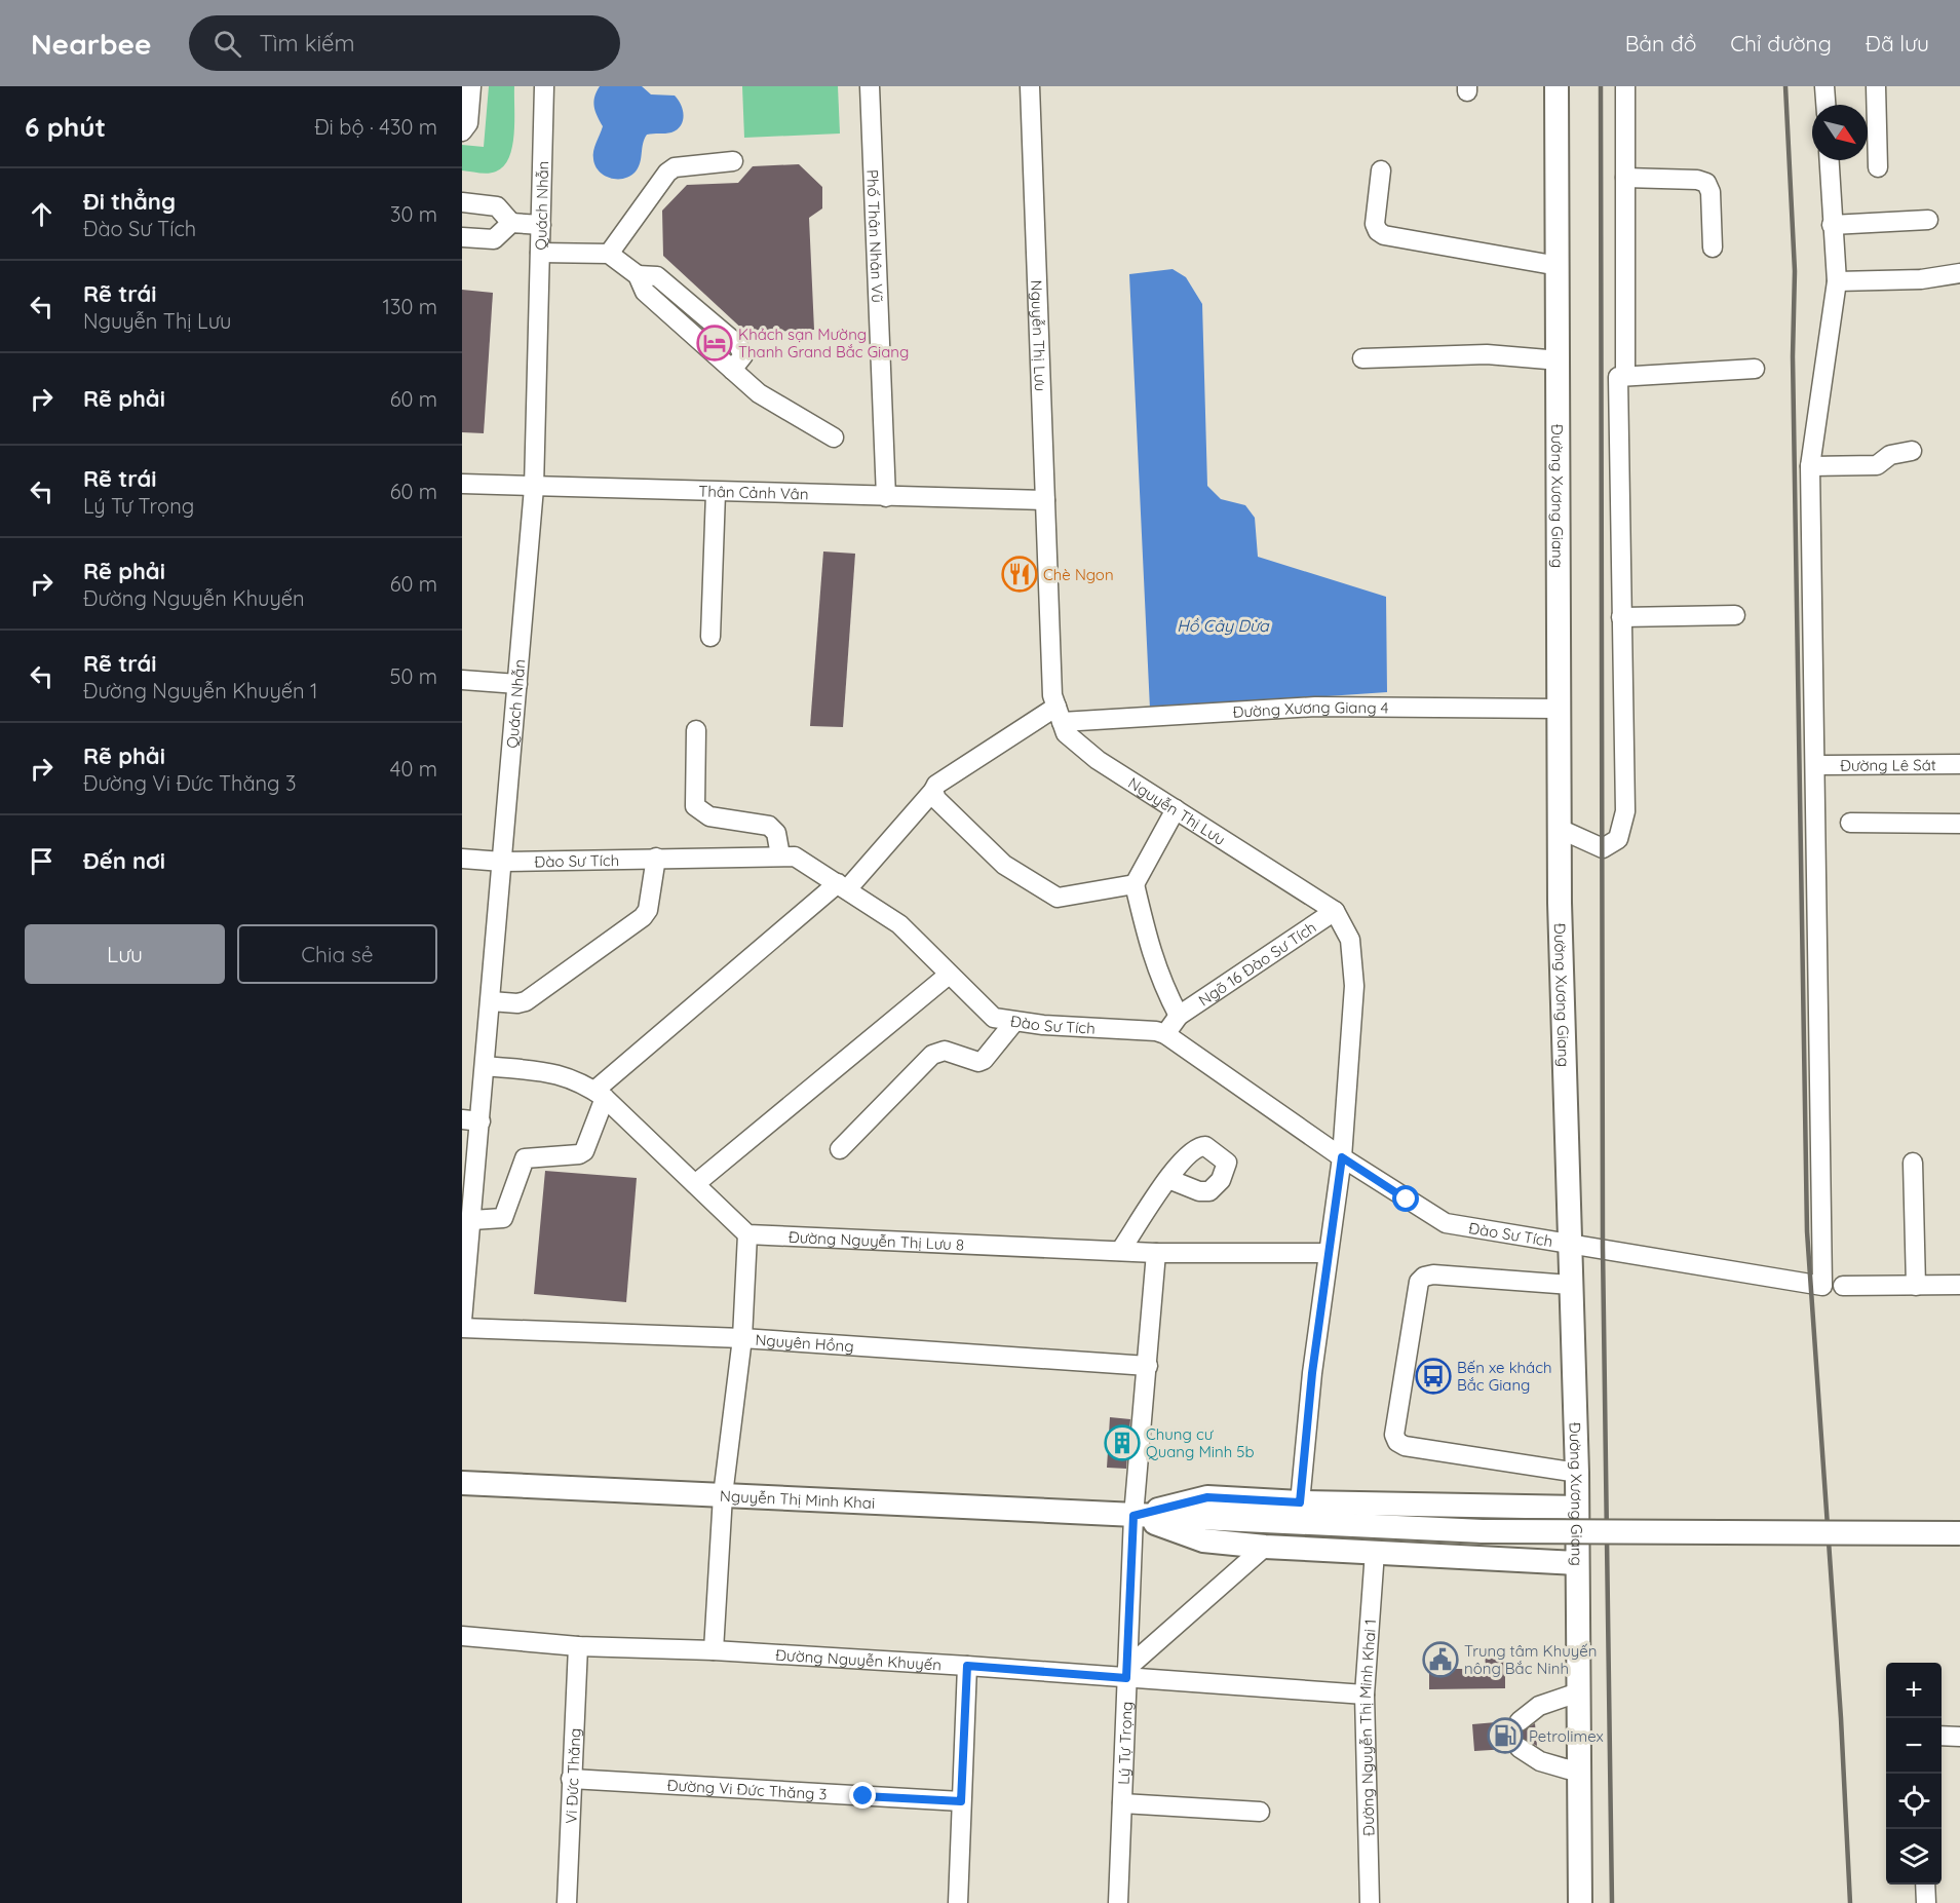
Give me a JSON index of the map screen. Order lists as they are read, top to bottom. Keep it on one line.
{"streets":{"main road":["Đường Xương Giang","Nguyễn Thị Minh Khai"],"street":["Quách Nhẫn","Phố Thân Nhân Vũ","Nguyễn Thị Lưu","Thân Cảnh Vân","Đường Xương Giang 4","Đường Lê Sát","Đào Sư Tích","Ngõ 16 Đào Sư Tích","Đường Nguyễn Thị Lưu 8","Nguyên Hồng","Đường Nguyễn Khuyến","Đường Nguyễn Thị Minh Khai 1","Lý Tự Trọng","Vi Đức Thăng","Đường Vi Đức Thăng 3"]},"crossings":[["Quách Nhẫn","Thân Cảnh Vân"],["Quách Nhẫn","Đào Sư Tích"],["Phố Thân Nhân Vũ","Thân Cảnh Vân"],["Nguyễn Thị Lưu","Thân Cảnh Vân"],["Nguyễn Thị Lưu","Đường Xương Giang 4"],["Nguyễn Thị Lưu","Đào Sư Tích"],["Nguyễn Thị Lưu","Ngõ 16 Đào Sư Tích"],["Nguyễn Thị Lưu","Đường Nguyễn Thị Lưu 8"],["Đường Xương Giang","Đường Xương Giang 4"],["Đường Xương Giang","Đào Sư Tích"],["Đường Lê Sát","Đào Sư Tích"],["Đường Nguyễn Thị Lưu 8","Lý Tự Trọng"],["Nguyên Hồng","Lý Tự Trọng"],["Nguyễn Thị Minh Khai","Lý Tự Trọng"],["Đường Nguyễn Khuyến","Đường Nguyễn Thị Minh Khai 1"],["Đường Nguyễn Khuyến","Lý Tự Trọng"],["Đường Nguyễn Khuyến","Vi Đức Thăng"],["Vi Đức Thăng","Đường Vi Đức Thăng 3"]],"water":["Hồ Cây Dừa"],"places":{"hotel":["Khách sạn Mường Thanh Grand Bắc Giang"],"restaurant":["Chè Ngon"],"bus stop":["Bến xe khách Bắc Giang"],"building":["Chung cư Quang Minh 5b"],"public building":["Trung tâm Khuyến nông Bắc Ninh"],"fuel station":["Petrolimex"]},"north":"bottom right","page":{"header":"Nearbee","search":"Tìm kiếm","nav":["Bản đồ","Chỉ đường","Đã lưu"],"heading":["6 phút","Đi bộ · 430 m"],"list":[["Đi thẳng","Đào Sư Tích","30 m"],["Rẽ trái","Nguyễn Thị Lưu","130 m"],["Rẽ phải","60 m"],["Rẽ trái","Lý Tự Trọng","60 m"],["Rẽ phải","Đường Nguyễn Khuyến","60 m"],["Rẽ trái","Đường Nguyễn Khuyến 1","50 m"],["Rẽ phải","Đường Vi Đức Thăng 3","40 m"],"Đến nơi"],"buttons":["Lưu","Chia sẻ"],"map_buttons":["+","−"]}}
